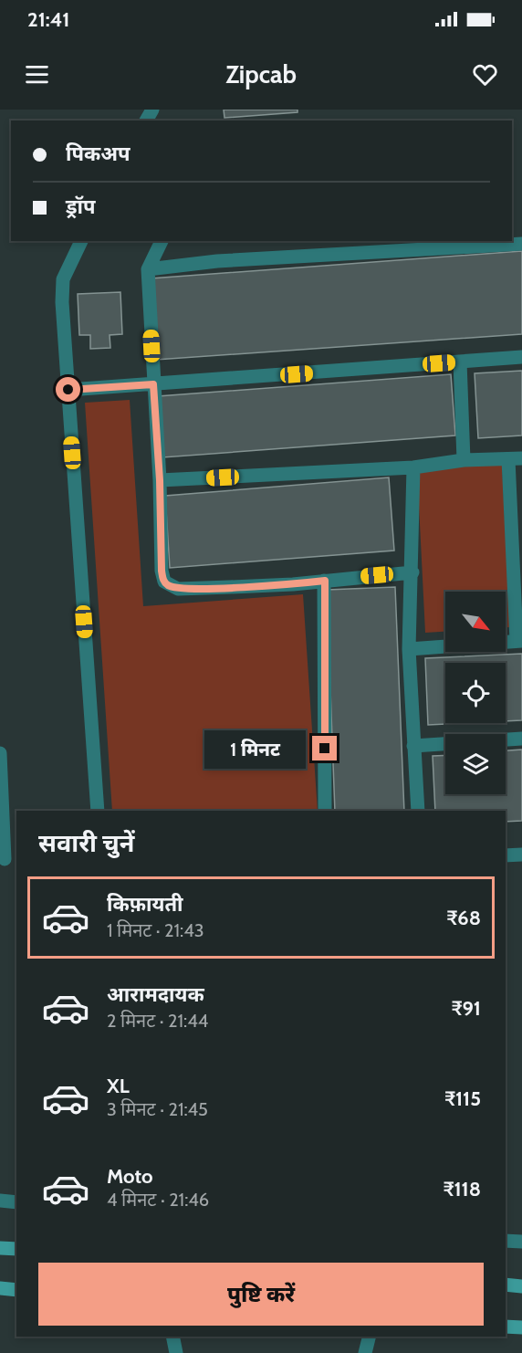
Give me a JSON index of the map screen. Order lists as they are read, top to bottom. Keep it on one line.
{"north":"bottom right","page":{"status":"21:41","header":"Zipcab","banner":["पिकअप","ड्रॉप"],"bubble":"1 मिनट","heading":"सवारी चुनें","list":[{"name":"किफ़ायती","note":"1 मिनट · 21:43","value":"₹68"},{"name":"आरामदायक","note":"2 मिनट · 21:44","value":"₹91"},{"name":"XL","note":"3 मिनट · 21:45","value":"₹115"},{"name":"Moto","note":"4 मिनट · 21:46","value":"₹118"}],"buttons":"पुष्टि करें"}}
